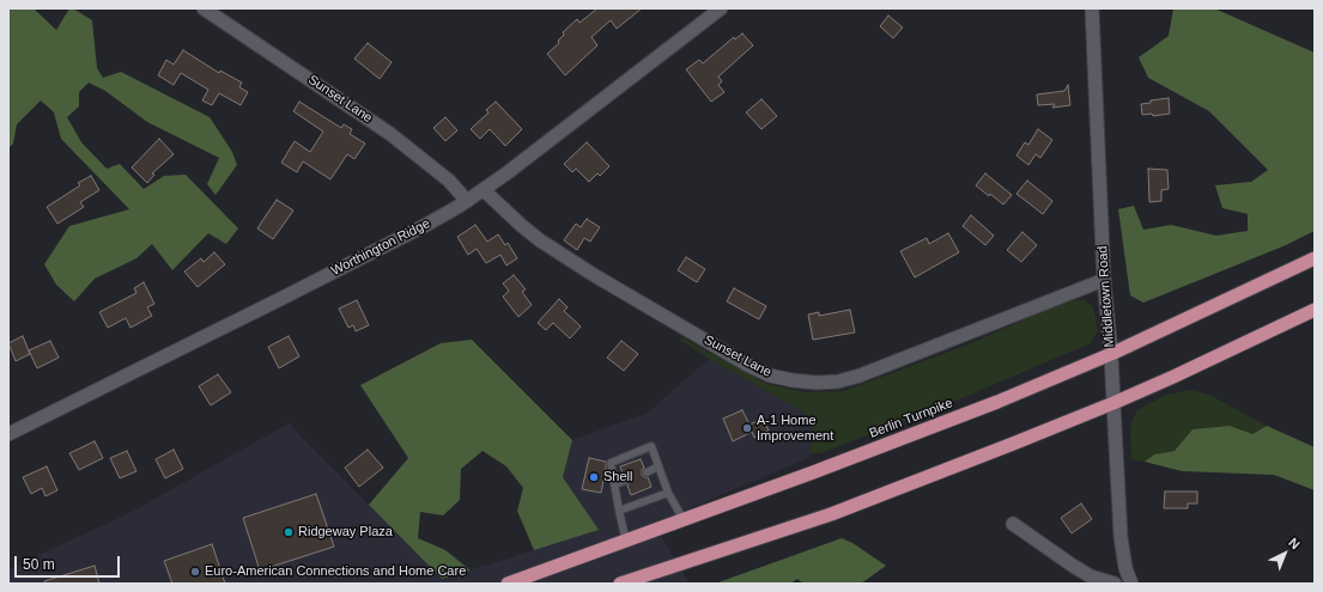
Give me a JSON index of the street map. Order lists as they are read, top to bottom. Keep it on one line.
{"streets":{"highway":["Berlin Turnpike"],"street":["Sunset Lane","Worthington Ridge","Middletown Road"]},"crossings":[["Sunset Lane","Worthington Ridge"],["Sunset Lane","Middletown Road"],["Middletown Road","Berlin Turnpike"]],"places":["A-1 Home Improvement","Shell","Ridgeway Plaza","Euro-American Connections and Home Care"],"scale_bar":"50 m","north":"top right"}
